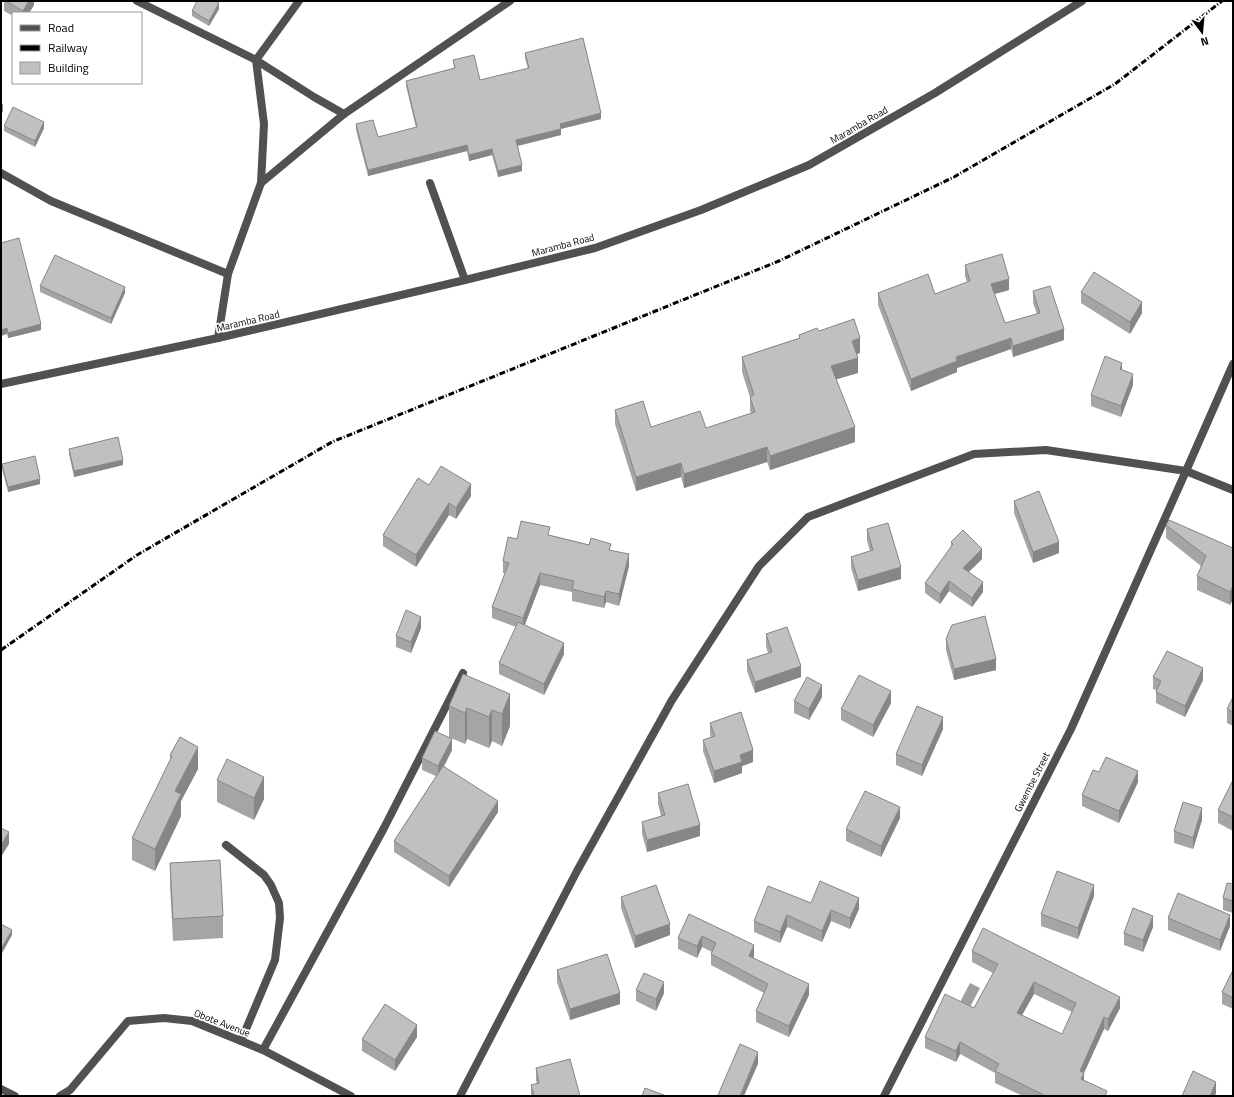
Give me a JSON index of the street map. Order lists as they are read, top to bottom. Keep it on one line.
{"streets":{"street":["Maramba Road","Gwembe Street","Obote Avenue"]},"legend":["Road","Railway","Building"],"north":"bottom"}
